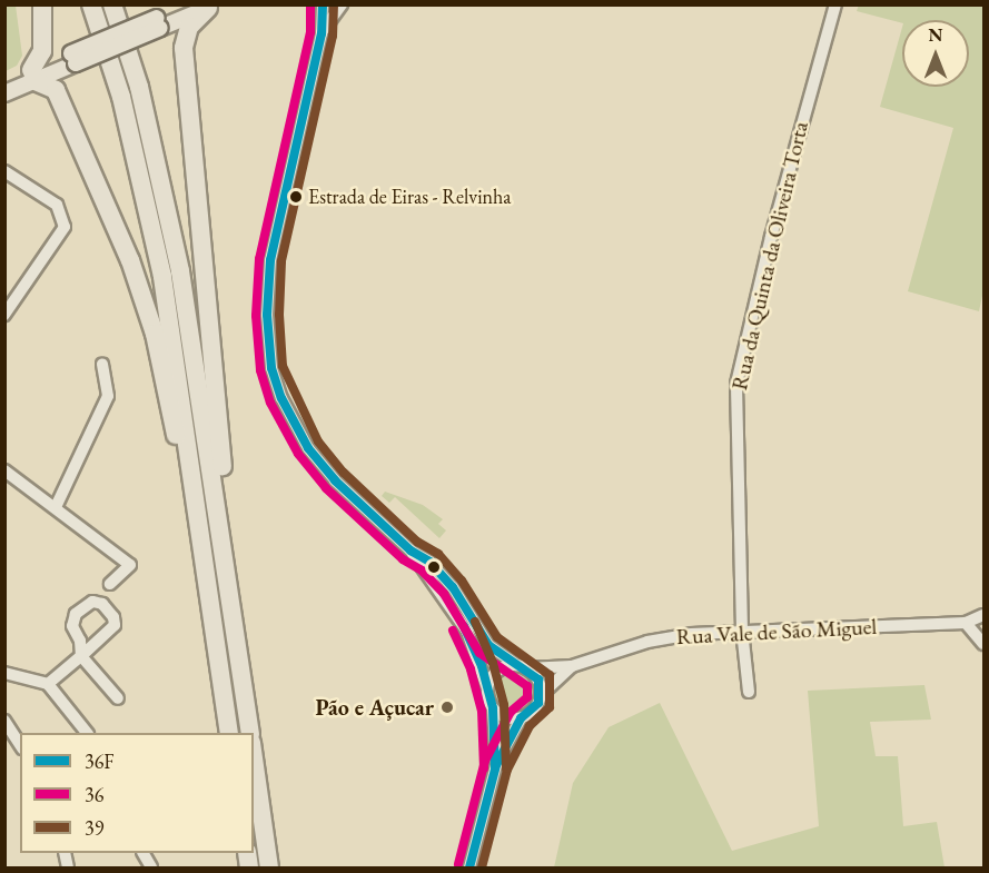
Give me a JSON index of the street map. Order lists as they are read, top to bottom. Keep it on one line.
{"streets":{"street":["Rua da Quinta da Oliveira Torta","Rua Vale de São Miguel"]},"crossings":[["Rua da Quinta da Oliveira Torta","Rua Vale de São Miguel"]],"places":["Estrada de Eiras - Relvinha","Pão e Açucar"],"lines":["transit line 36F","transit line 36","transit line 39"],"legend":["36F","36","39"],"north":"top"}
